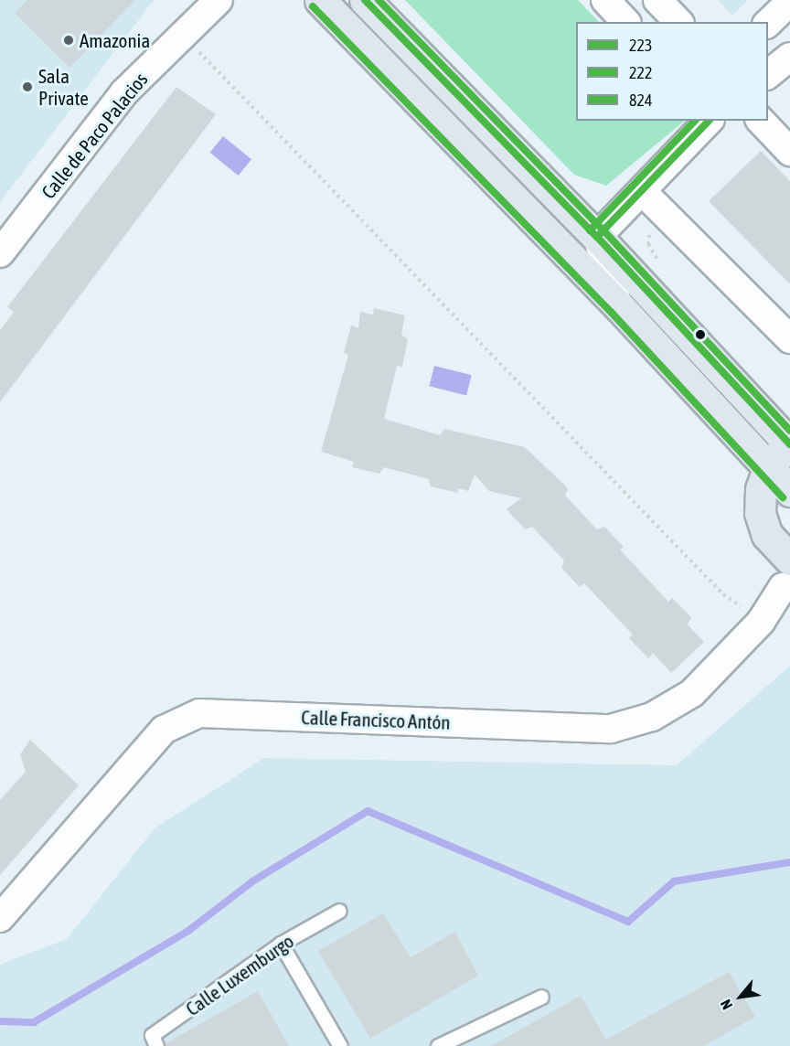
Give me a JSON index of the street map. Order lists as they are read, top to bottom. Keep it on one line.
{"streets":{"street":["Calle de Paco Palacios","Calle Francisco Antón"],"lane":["Calle Luxemburgo"]},"places":["Amazonia","Sala Private"],"lines":["transit line 223","transit line 824","transit line 222"],"legend":["223","222","824"],"north":"bottom left"}
